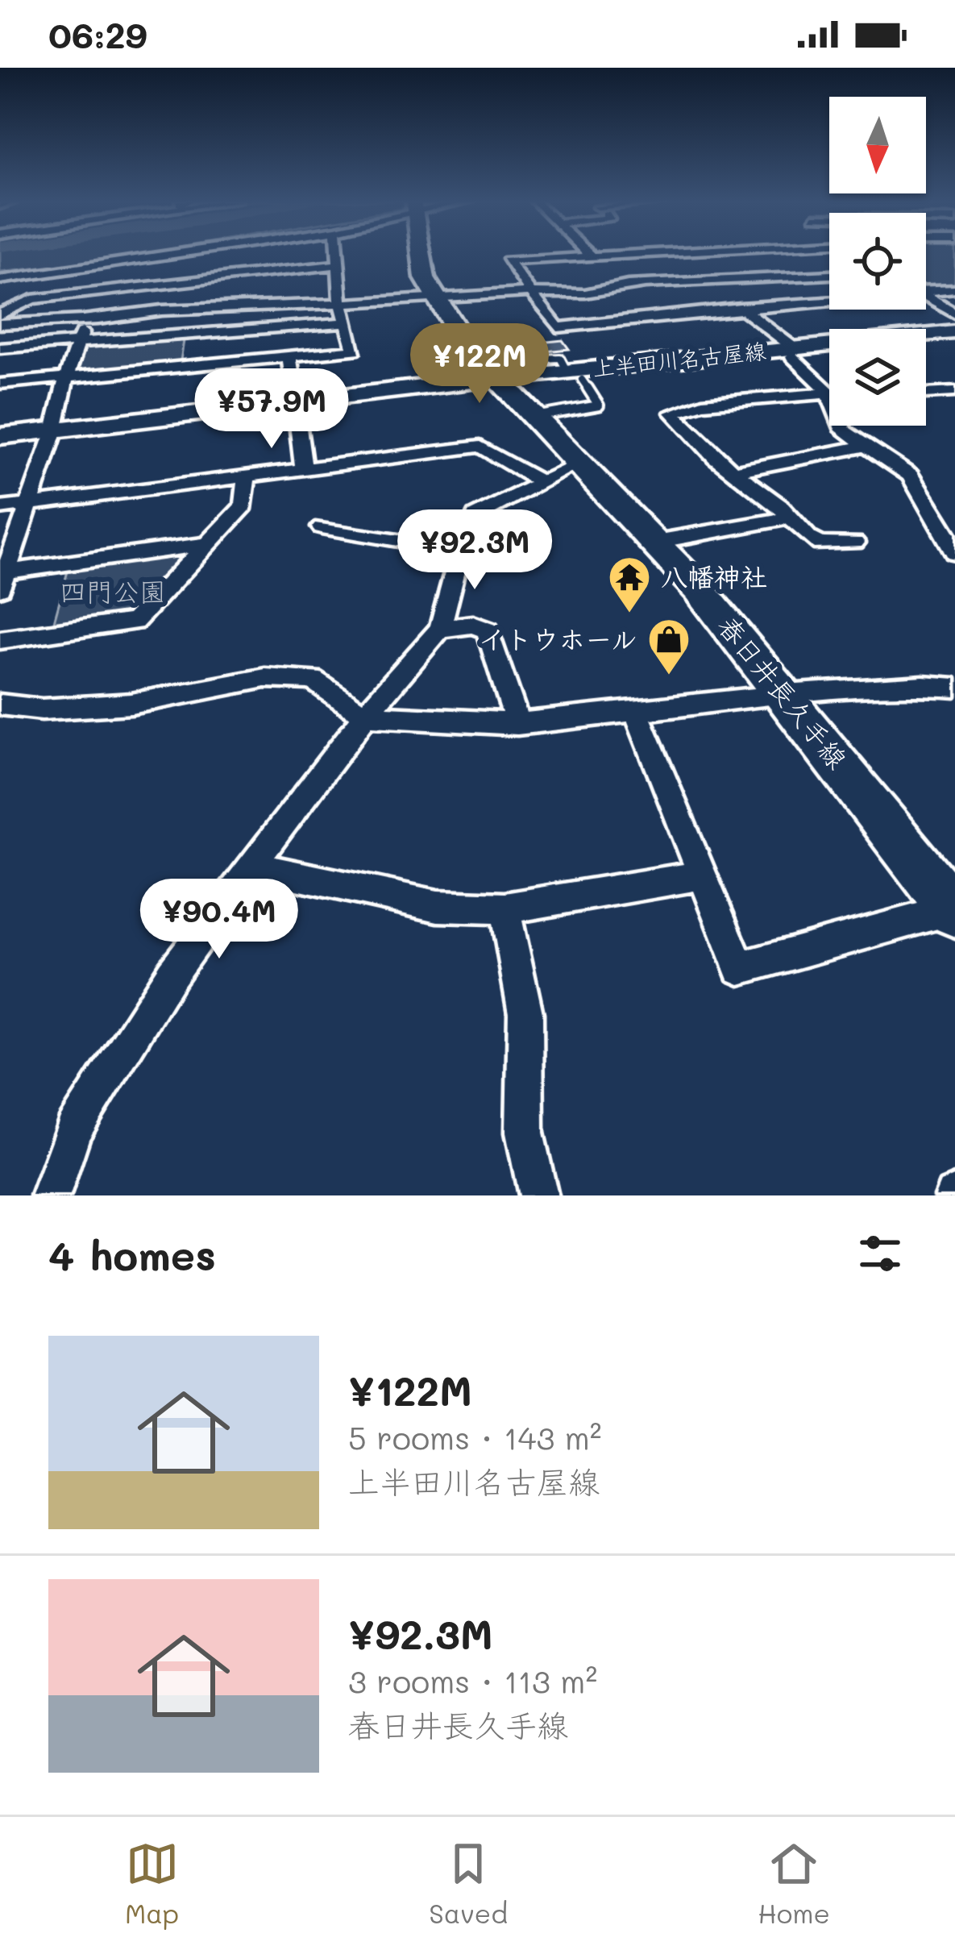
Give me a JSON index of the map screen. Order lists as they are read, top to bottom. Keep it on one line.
{"streets":{"main road":["上半田川名古屋線","春日井長久手線"]},"crossings":[["上半田川名古屋線","春日井長久手線"]],"parks":["四門公園"],"places":{"temple":["八幡神社"],"shop":["イトウホール"]},"north":"bottom","page":{"status":"06:29","price":["¥122M","¥57.9M","¥92.3M","¥90.4M"],"heading":"4 homes","list":[{"name":"¥122M","note":"5 rooms · 143 m² · 上半田川名古屋線"},{"name":"¥92.3M","note":"3 rooms · 113 m² · 春日井長久手線"}],"tabs":["Map","Saved","Home"]}}
